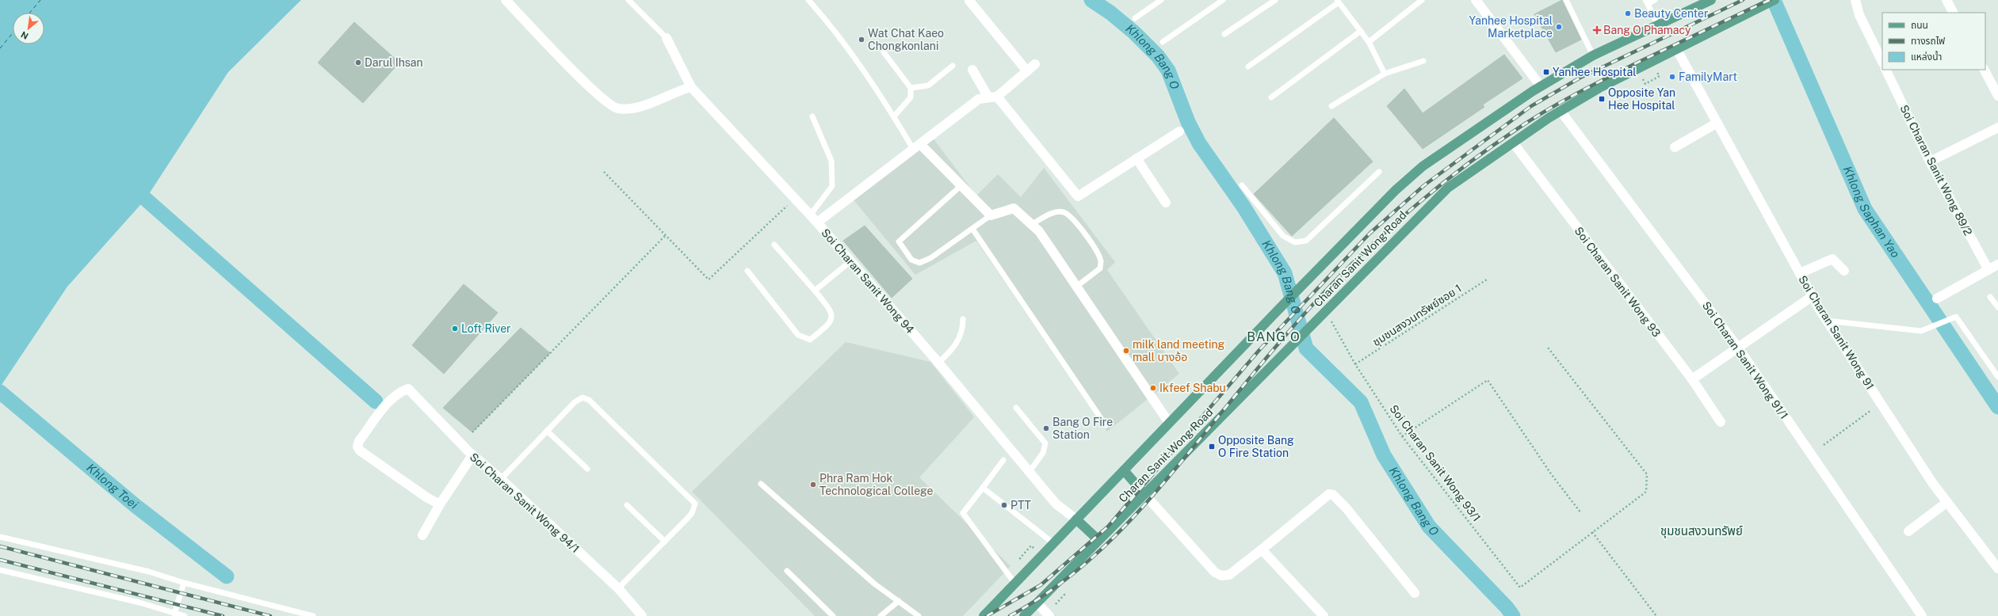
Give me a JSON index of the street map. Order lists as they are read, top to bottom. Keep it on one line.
{"streets":{"main road":["Charan Sanit Wong Road"],"street":["Soi Charan Sanit Wong 89/2","Soi Charan Sanit Wong 94","Soi Charan Sanit Wong 93","Soi Charan Sanit Wong 91","Soi Charan Sanit Wong 91/1","Soi Charan Sanit Wong 94/1"],"path":["ชุมชนสงวนทรัพย์ซอย 1","Soi Charan Sanit Wong 93/1"]},"crossings":[["Charan Sanit Wong Road","Soi Charan Sanit Wong 94"],["Charan Sanit Wong Road","Soi Charan Sanit Wong 93"],["Charan Sanit Wong Road","Soi Charan Sanit Wong 91"],["Charan Sanit Wong Road","Soi Charan Sanit Wong 91/1"],["Charan Sanit Wong Road","Soi Charan Sanit Wong 93/1"],["ชุมชนสงวนทรัพย์ซอย 1","Soi Charan Sanit Wong 93/1"]],"districts":["BANG O","ชุมชนสงวนทรัพย์"],"water":["Khlong Bang O","Khlong Saphan Yao","Khlong Toei"],"places":{"other":["Beauty Center","Yanhee Hospital Marketplace","Wat Chat Kaeo Chongkonlani","Darul Ihsan","FamilyMart","Loft River","milk land meeting mall บางอ้อ","Ikfeef Shabu","Bang O Fire Station","Phra Ram Hok Technological College","PTT"],"health":["Bang O Phamacy"],"transit":["Yanhee Hospital","Opposite Yan Hee Hospital","Opposite Bang O Fire Station"]},"legend":["ถนน","ทางรถไฟ","แหล่งน้ำ"],"north":"bottom left"}
